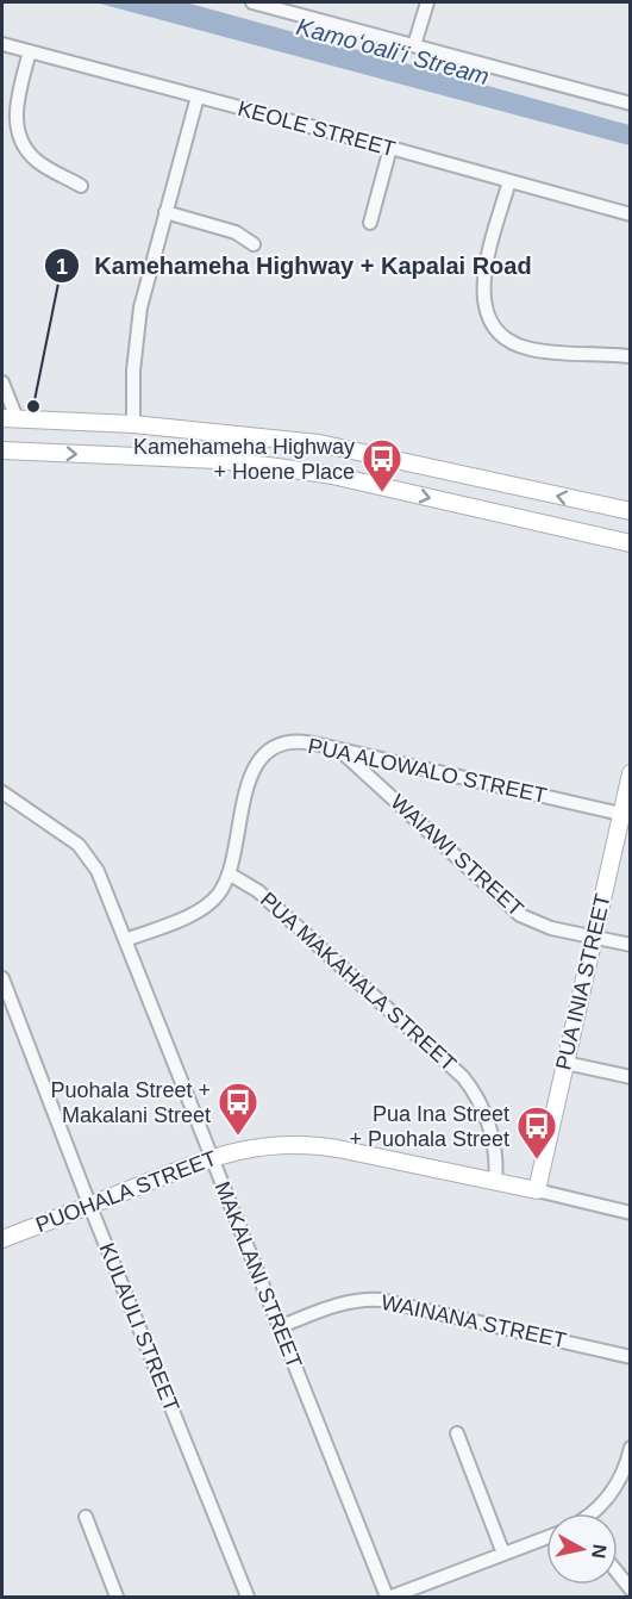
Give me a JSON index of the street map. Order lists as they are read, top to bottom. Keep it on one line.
{"streets":{"main road":["PUA INIA STREET","PUOHALA STREET"],"street":["KEOLE STREET","PUA ALOWALO STREET","WAIAWI STREET","PUA MAKAHALA STREET","MAKALANI STREET","WAINANA STREET","KULAULI STREET"]},"crossings":[["PUA ALOWALO STREET","WAIAWI STREET"],["PUA ALOWALO STREET","PUA MAKAHALA STREET"],["PUA ALOWALO STREET","PUA INIA STREET"],["PUA ALOWALO STREET","MAKALANI STREET"],["WAIAWI STREET","PUA INIA STREET"],["PUA MAKAHALA STREET","PUOHALA STREET"],["PUA INIA STREET","PUOHALA STREET"],["PUOHALA STREET","MAKALANI STREET"],["PUOHALA STREET","KULAULI STREET"],["MAKALANI STREET","WAINANA STREET"]],"water":["Kamoʻoaliʻi Stream"],"places":{"other":["Kamehameha Highway + Kapalai Road"],"bus stop":["Kamehameha Highway + Hoene Place","Puohala Street + Makalani Street","Pua Ina Street + Puohala Street"]},"north":"right"}
